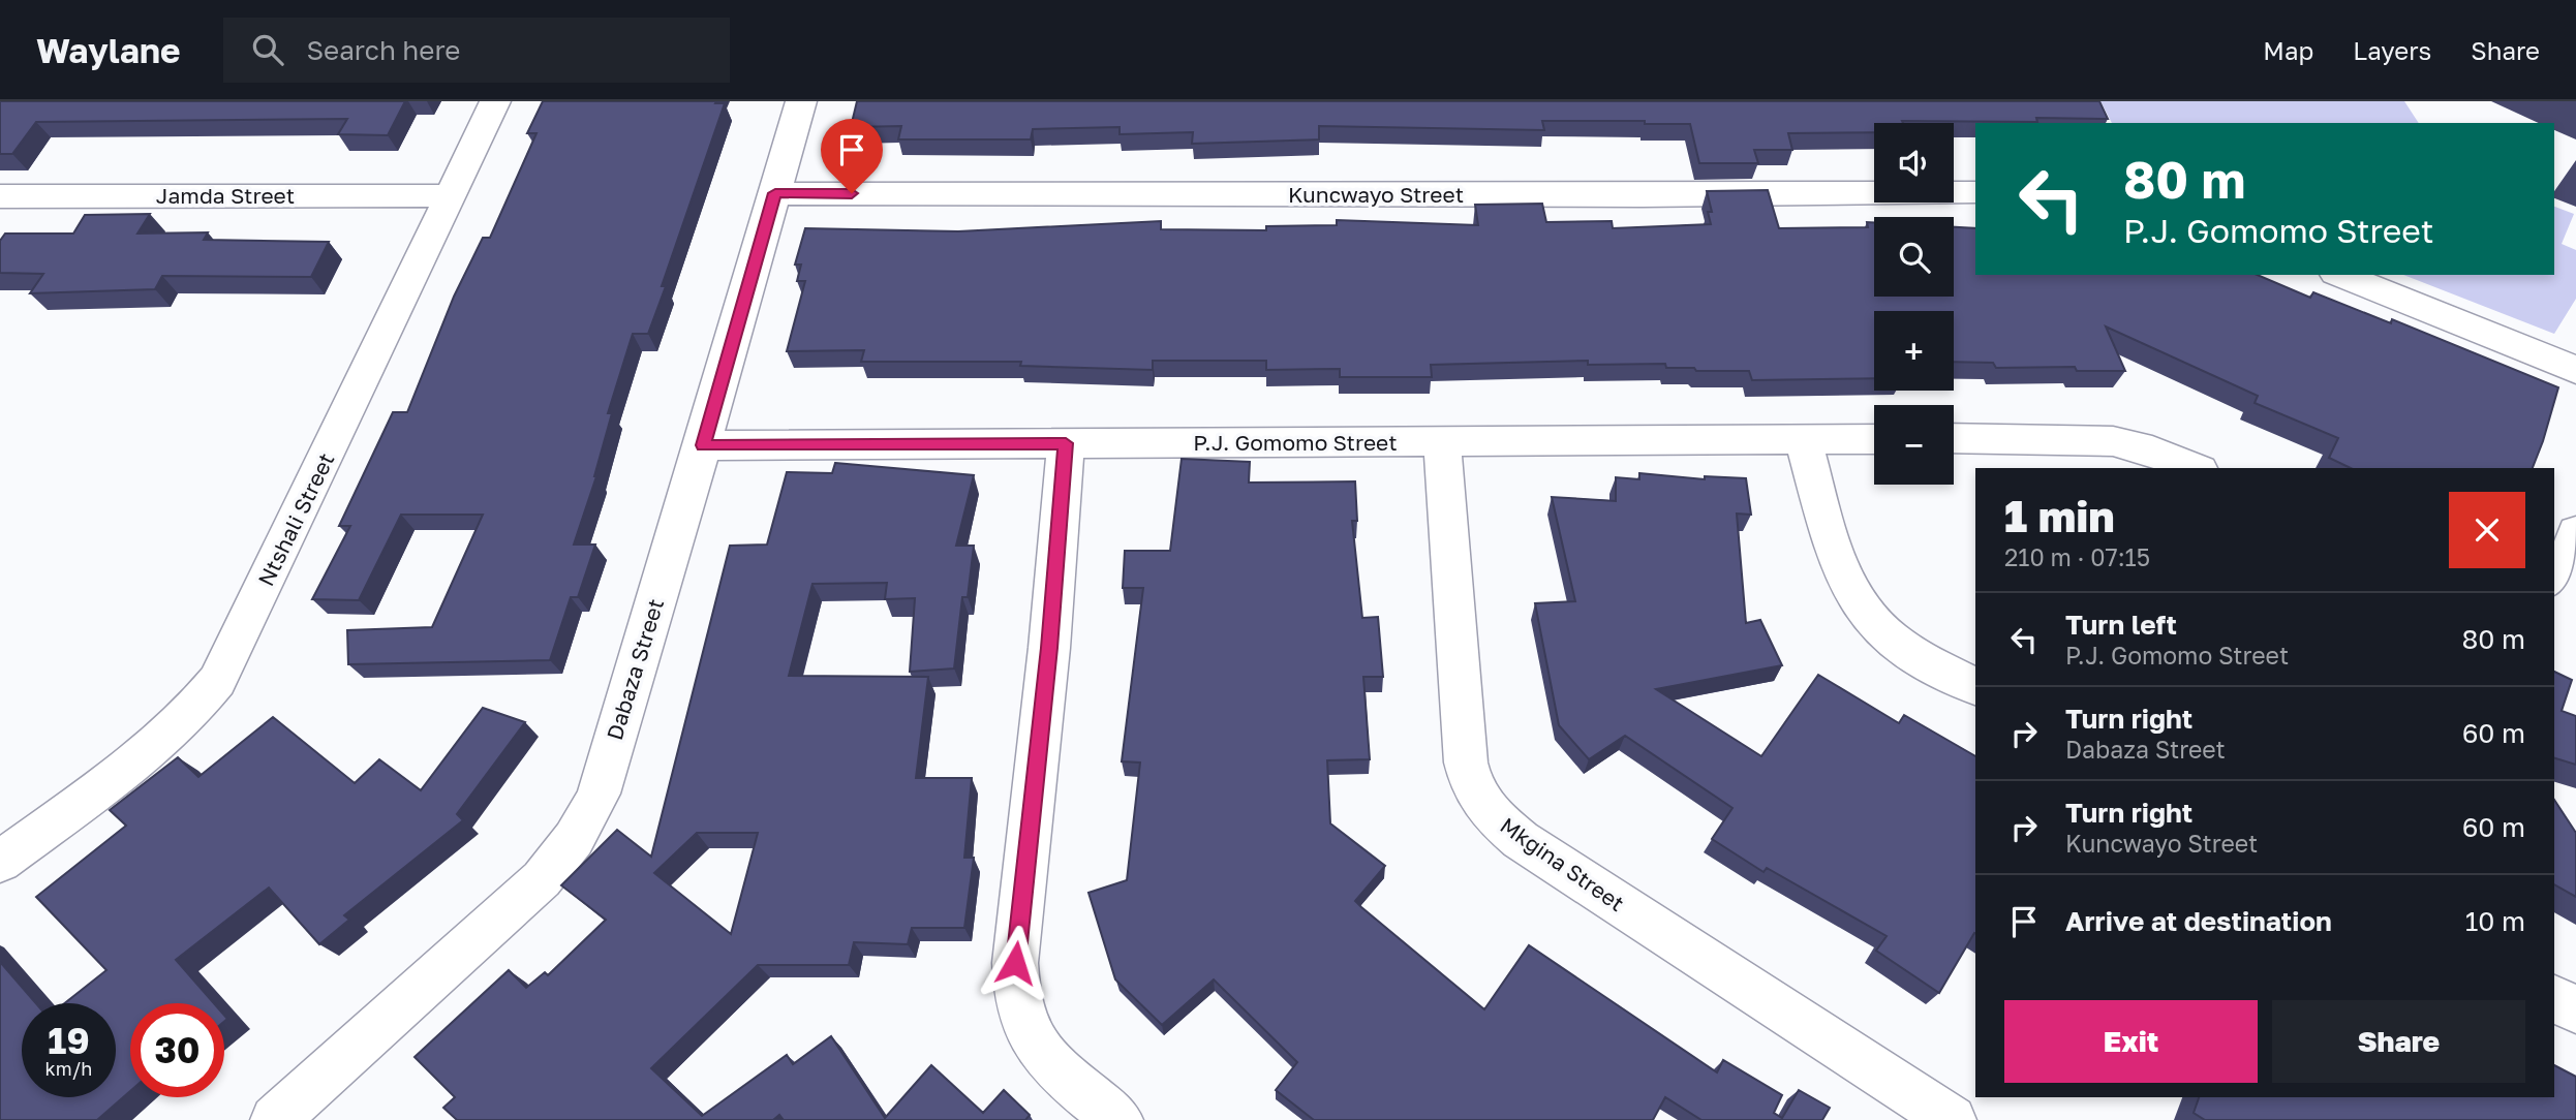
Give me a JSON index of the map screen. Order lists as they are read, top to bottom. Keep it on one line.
{"streets":{"street":["Kuncwayo Street","Jamda Street","P.J. Gomomo Street","Ntshali Street","Dabaza Street","Mkgina Street"]},"crossings":[["Kuncwayo Street","Dabaza Street"],["Jamda Street","Ntshali Street"],["P.J. Gomomo Street","Dabaza Street"],["P.J. Gomomo Street","Mkgina Street"]],"page":{"header":"Waylane","search":"Search here","nav":["Map","Layers","Share"],"map_buttons":["+","−"],"turn":["80 m","P.J. Gomomo Street"],"heading":["1 min","210 m · 07:15"],"list":[{"name":"Turn left","note":"P.J. Gomomo Street","value":"80 m"},{"name":"Turn right","note":"Dabaza Street","value":"60 m"},{"name":"Turn right","note":"Kuncwayo Street","value":"60 m"},{"name":"Arrive at destination","value":"10 m"}],"buttons":["Exit","Share"],"speed":"19 km/h","limit":"30"}}
